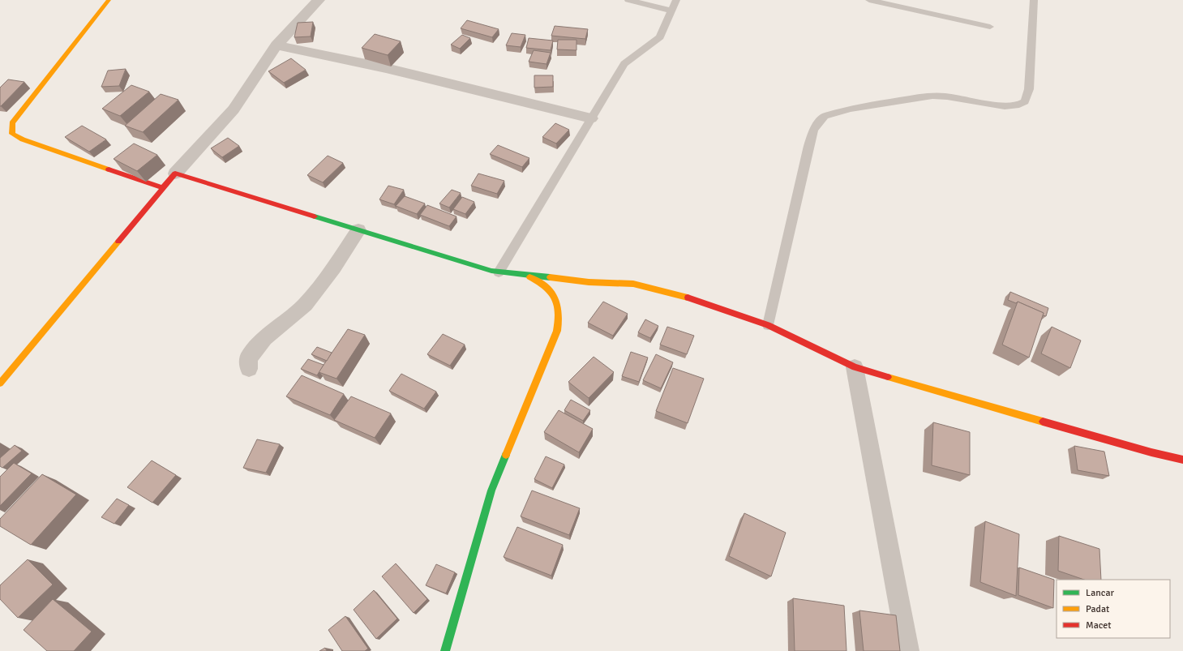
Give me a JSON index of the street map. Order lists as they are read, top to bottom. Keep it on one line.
{"legend":["Lancar","Padat","Macet"]}
